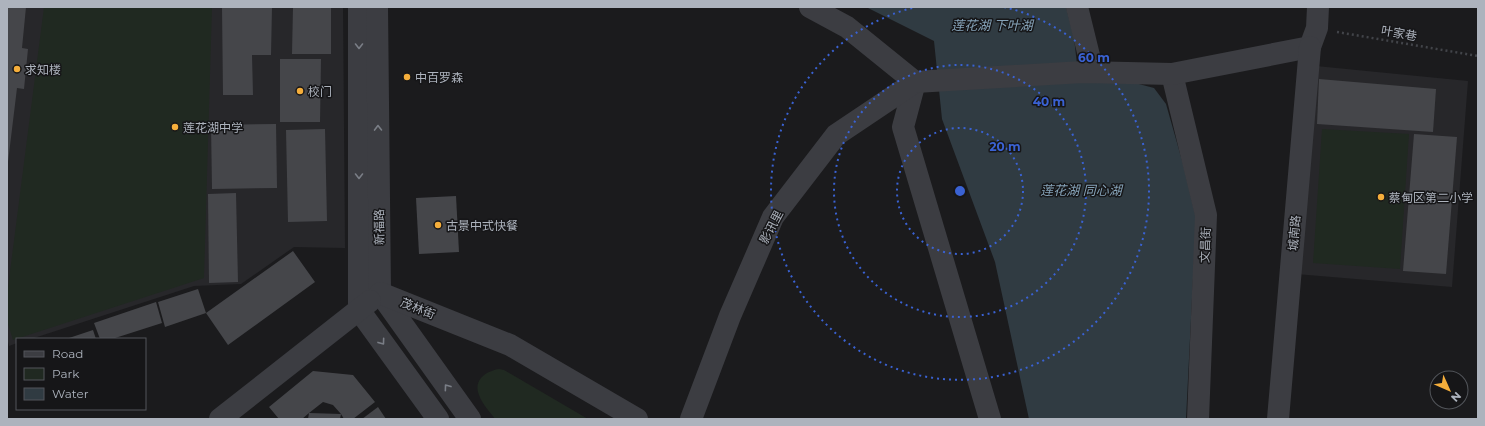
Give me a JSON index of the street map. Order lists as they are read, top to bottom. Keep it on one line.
{"streets":{"street":["新福路","影讯里","城南路","文昌街","茂林街"],"path":["叶家巷"]},"crossings":[["叶家巷","城南路"],["新福路","茂林街"]],"water":["莲花湖 下叶湖","莲花湖 同心湖"],"places":["求知楼","中百罗森","校门","莲花湖中学","蔡甸区第二小学","古景中式快餐"],"legend":["Road","Park","Water"],"north":"bottom right","rings":["60 m","40 m","20 m"]}
